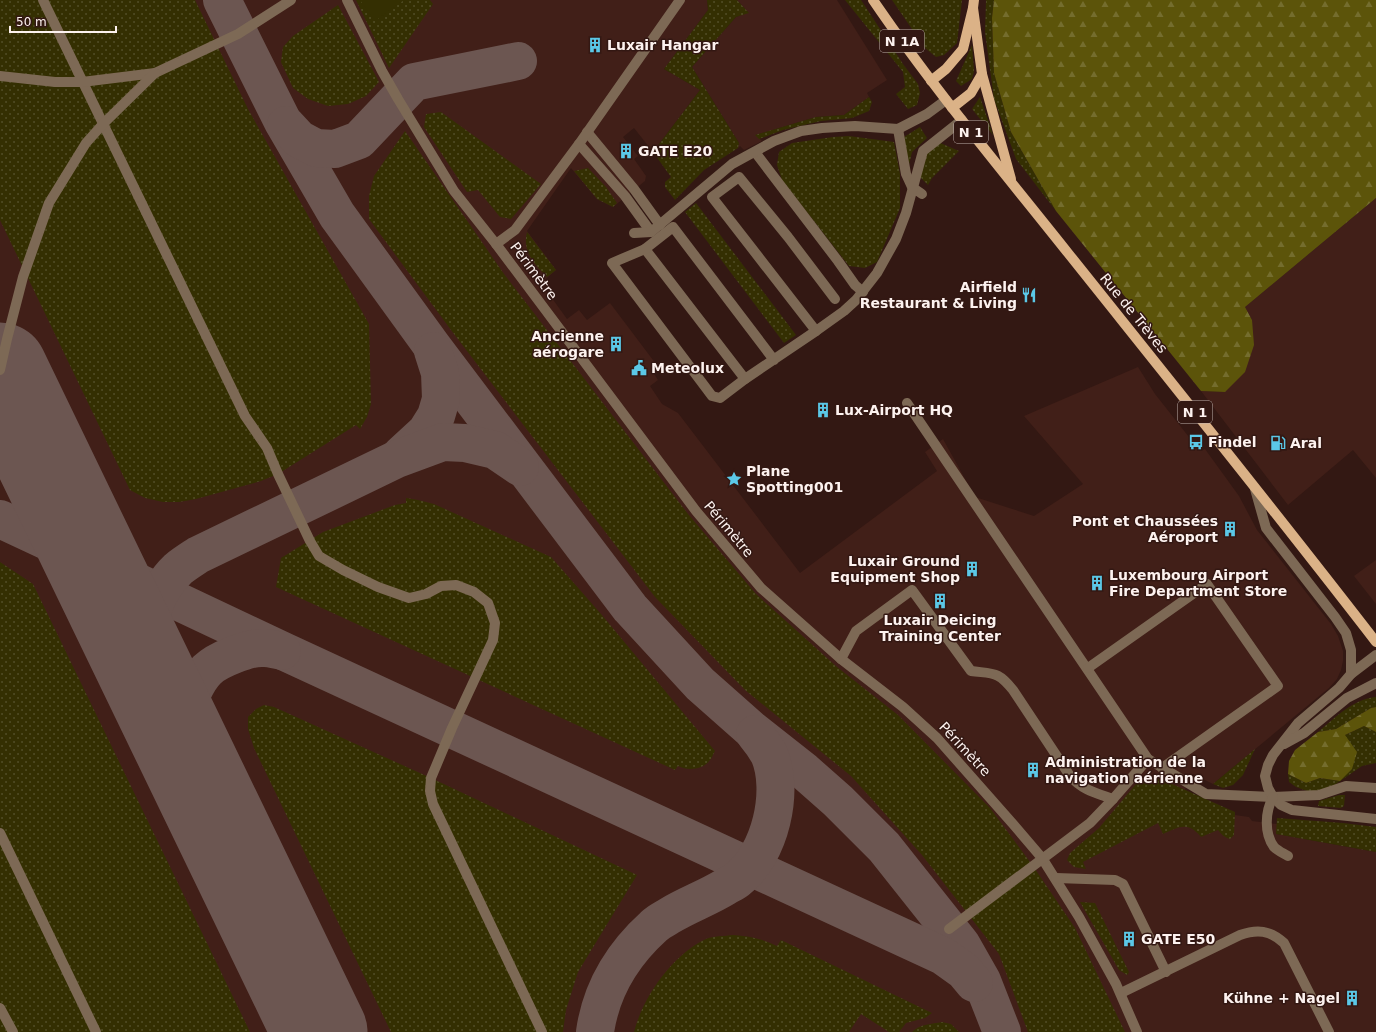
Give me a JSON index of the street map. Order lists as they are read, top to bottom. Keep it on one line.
{"streets":{"main road":["N 1A","N 1","Rue de Trèves"],"lane":["Périmètre"]},"crossings":[["N 1","Rue de Trèves"]],"places":{"building":["Luxair Hangar","GATE E20","Ancienne aérogare","Lux-Airport HQ","Pont et Chaussées Aéroport","Luxair Ground Equipment Shop","Luxembourg Airport Fire Department Store","Luxair Deicing Training Center","Administration de la navigation aérienne","GATE E50","Kühne + Nagel"],"restaurant":["Airfield Restaurant & Living"],"public building":["Meteolux"],"bus stop":["Findel"],"fuel station":["Aral"],"place":["Plane Spotting001"]},"scale_bar":"50 m"}
